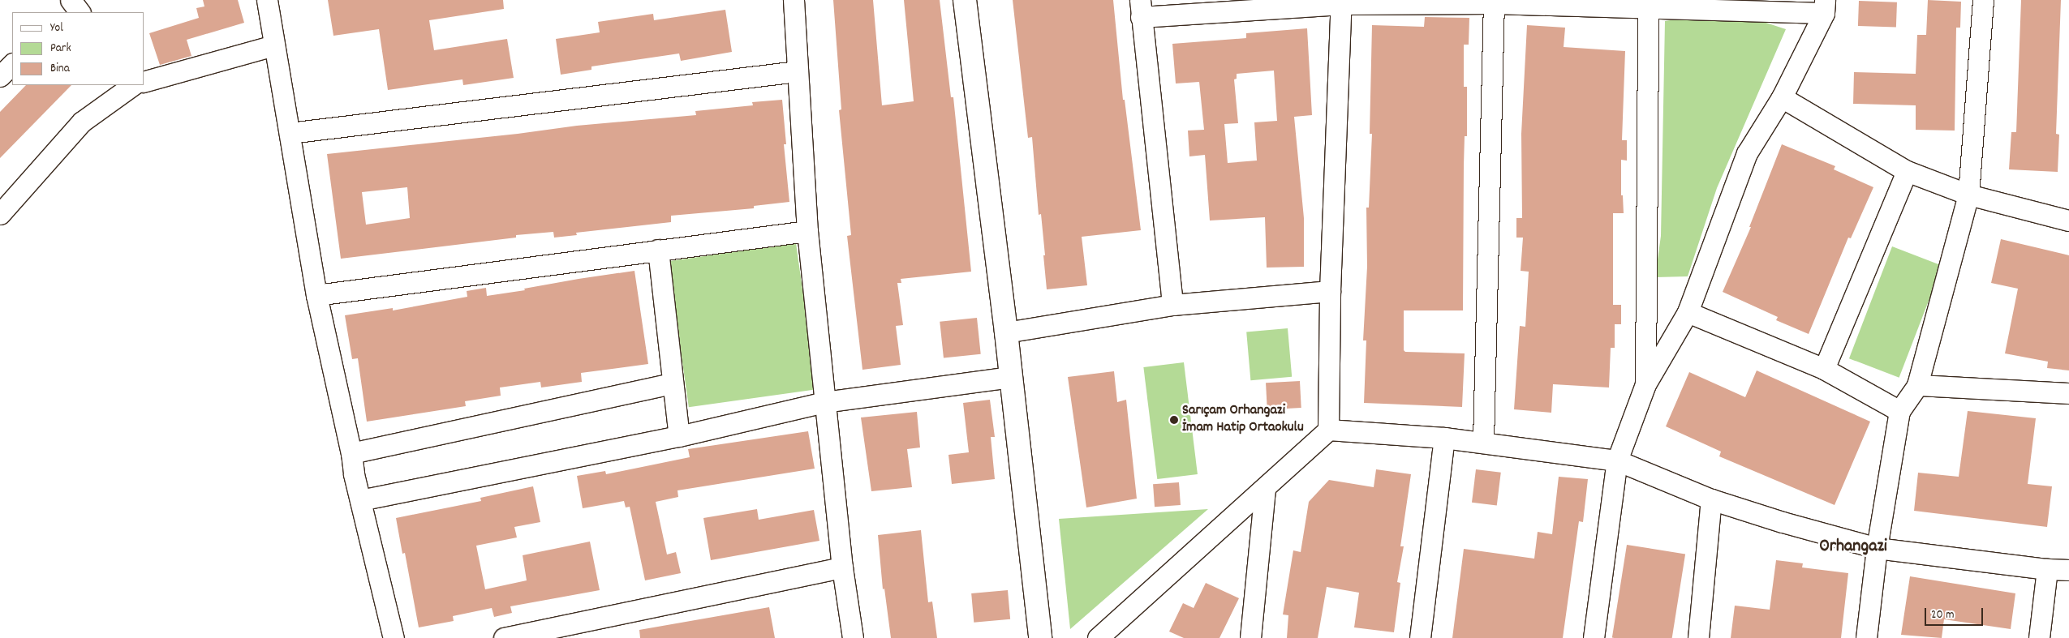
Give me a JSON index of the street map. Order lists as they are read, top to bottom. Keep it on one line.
{"districts":["Orhangazi"],"places":["Sarıçam Orhangazi İmam Hatip Ortaokulu"],"legend":["Yol","Park","Bina"],"scale_bar":"20 m"}
